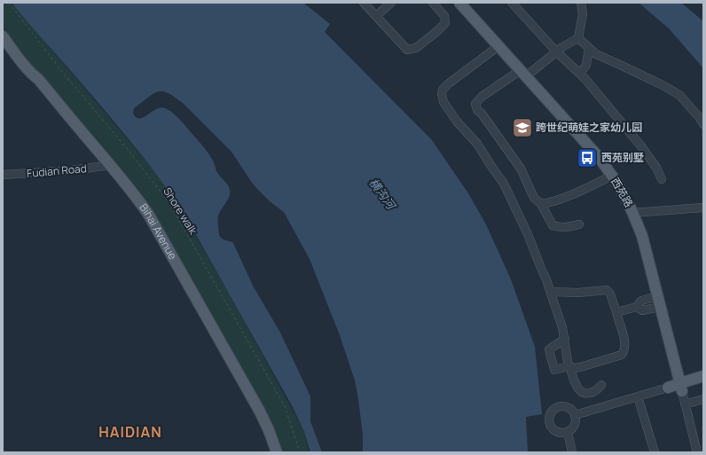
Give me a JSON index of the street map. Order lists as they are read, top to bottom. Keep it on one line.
{"streets":{"main road":["西苑路","Bihai Avenue"],"street":["Fudian Road"],"path":["Shore walk"]},"crossings":[["Fudian Road","Bihai Avenue"]],"districts":["HAIDIAN"],"water":["横沟河"],"places":{"school or university":["跨世纪萌娃之家幼儿园"],"bus stop":["西苑别墅"]}}
